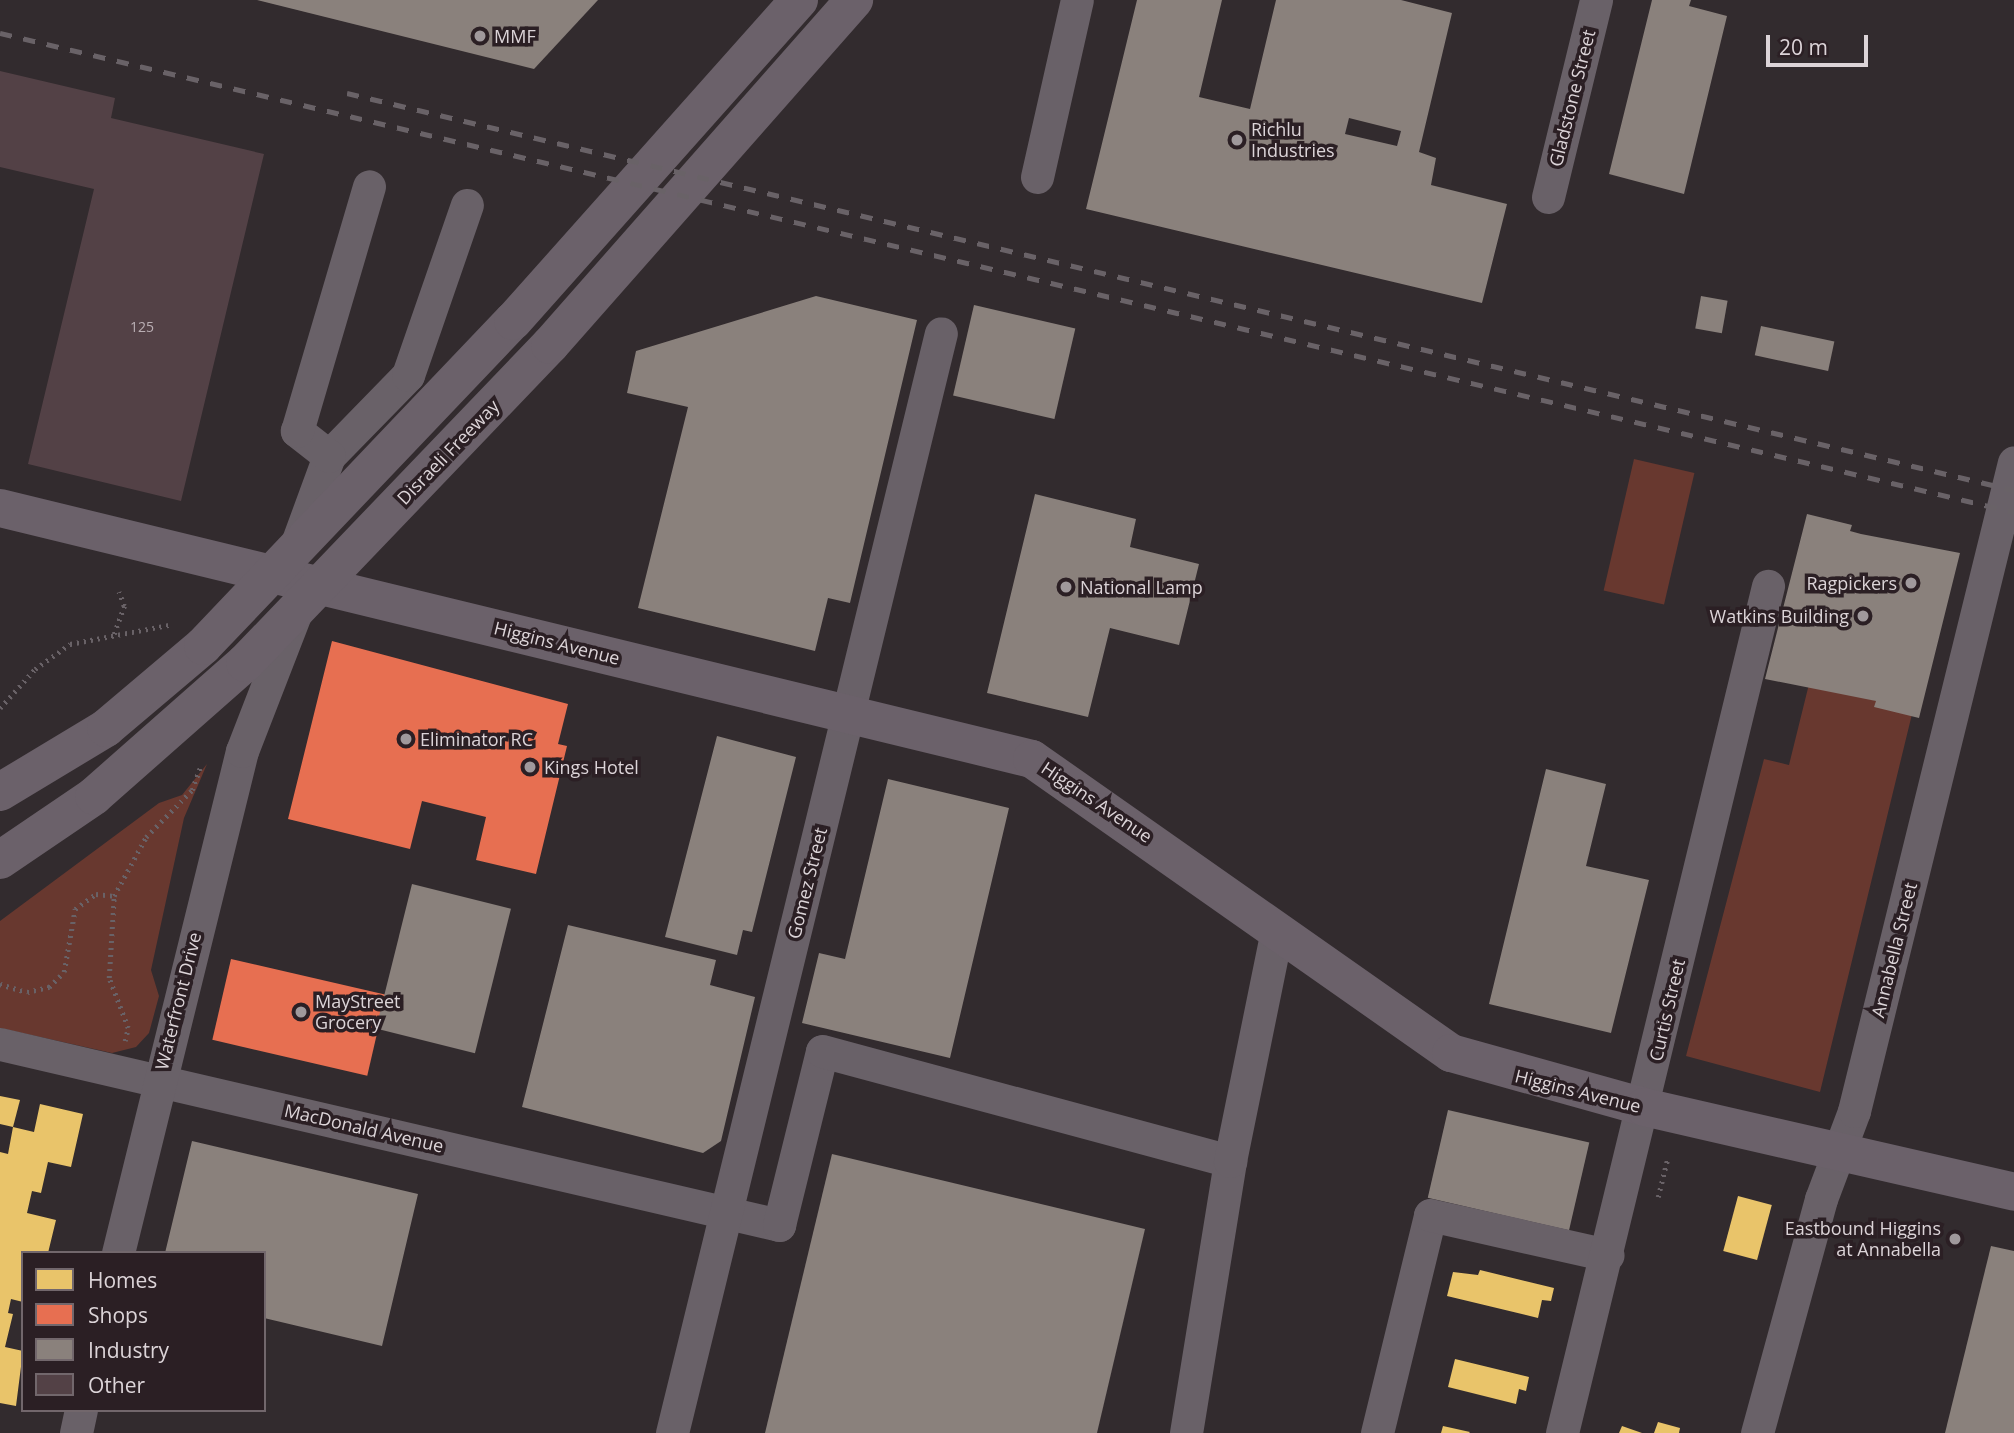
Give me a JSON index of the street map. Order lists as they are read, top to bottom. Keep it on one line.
{"streets":{"main road":["Disraeli Freeway","Higgins Avenue"],"street":["Gladstone Street","Gomez Street","Annabella Street","Waterfront Drive","Curtis Street","MacDonald Avenue"]},"crossings":[["Higgins Avenue","Gomez Street"],["Higgins Avenue","Annabella Street"],["Higgins Avenue","Waterfront Drive"],["Higgins Avenue","Curtis Street"],["Gomez Street","MacDonald Avenue"],["Waterfront Drive","MacDonald Avenue"]],"places":["MMF","Richlu Industries","Ragpickers","National Lamp","Watkins Building","Eliminator RC","Kings Hotel","MayStreet Grocery","Eastbound Higgins at Annabella"],"house_numbers":["125"],"legend":["Homes","Shops","Industry","Other"],"scale_bar":"20 m"}
